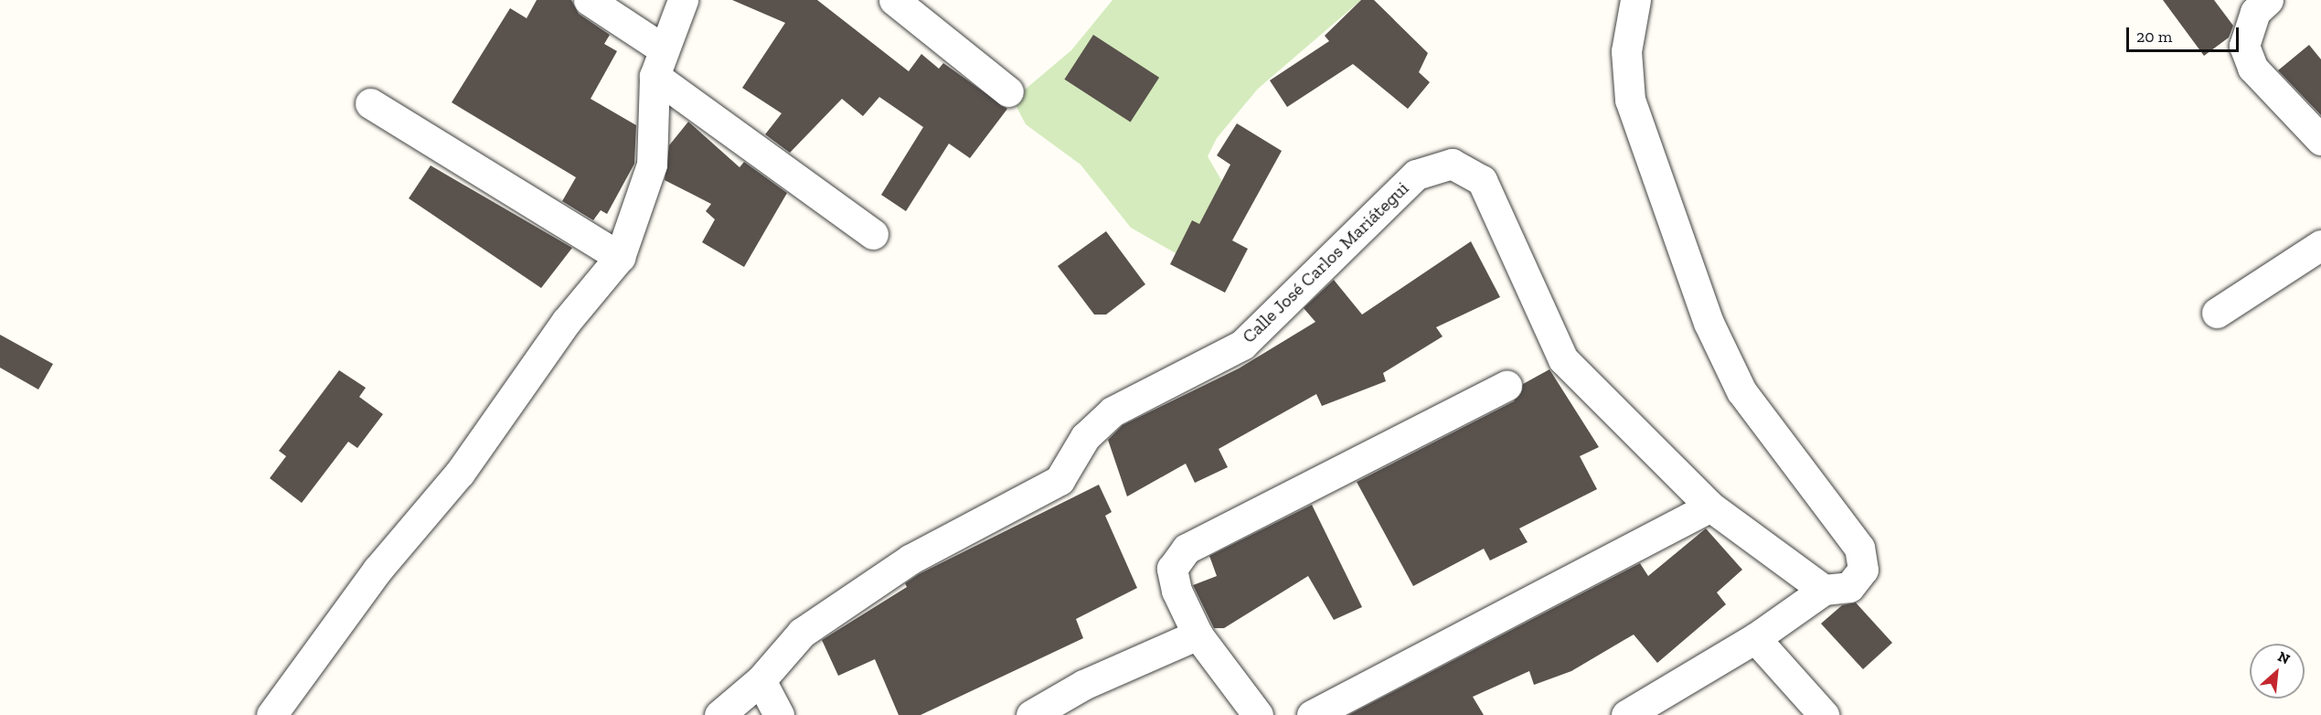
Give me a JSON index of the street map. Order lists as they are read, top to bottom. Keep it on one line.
{"streets":{"street":["Calle José Carlos Mariátegui"]},"scale_bar":"20 m","north":"top right"}
